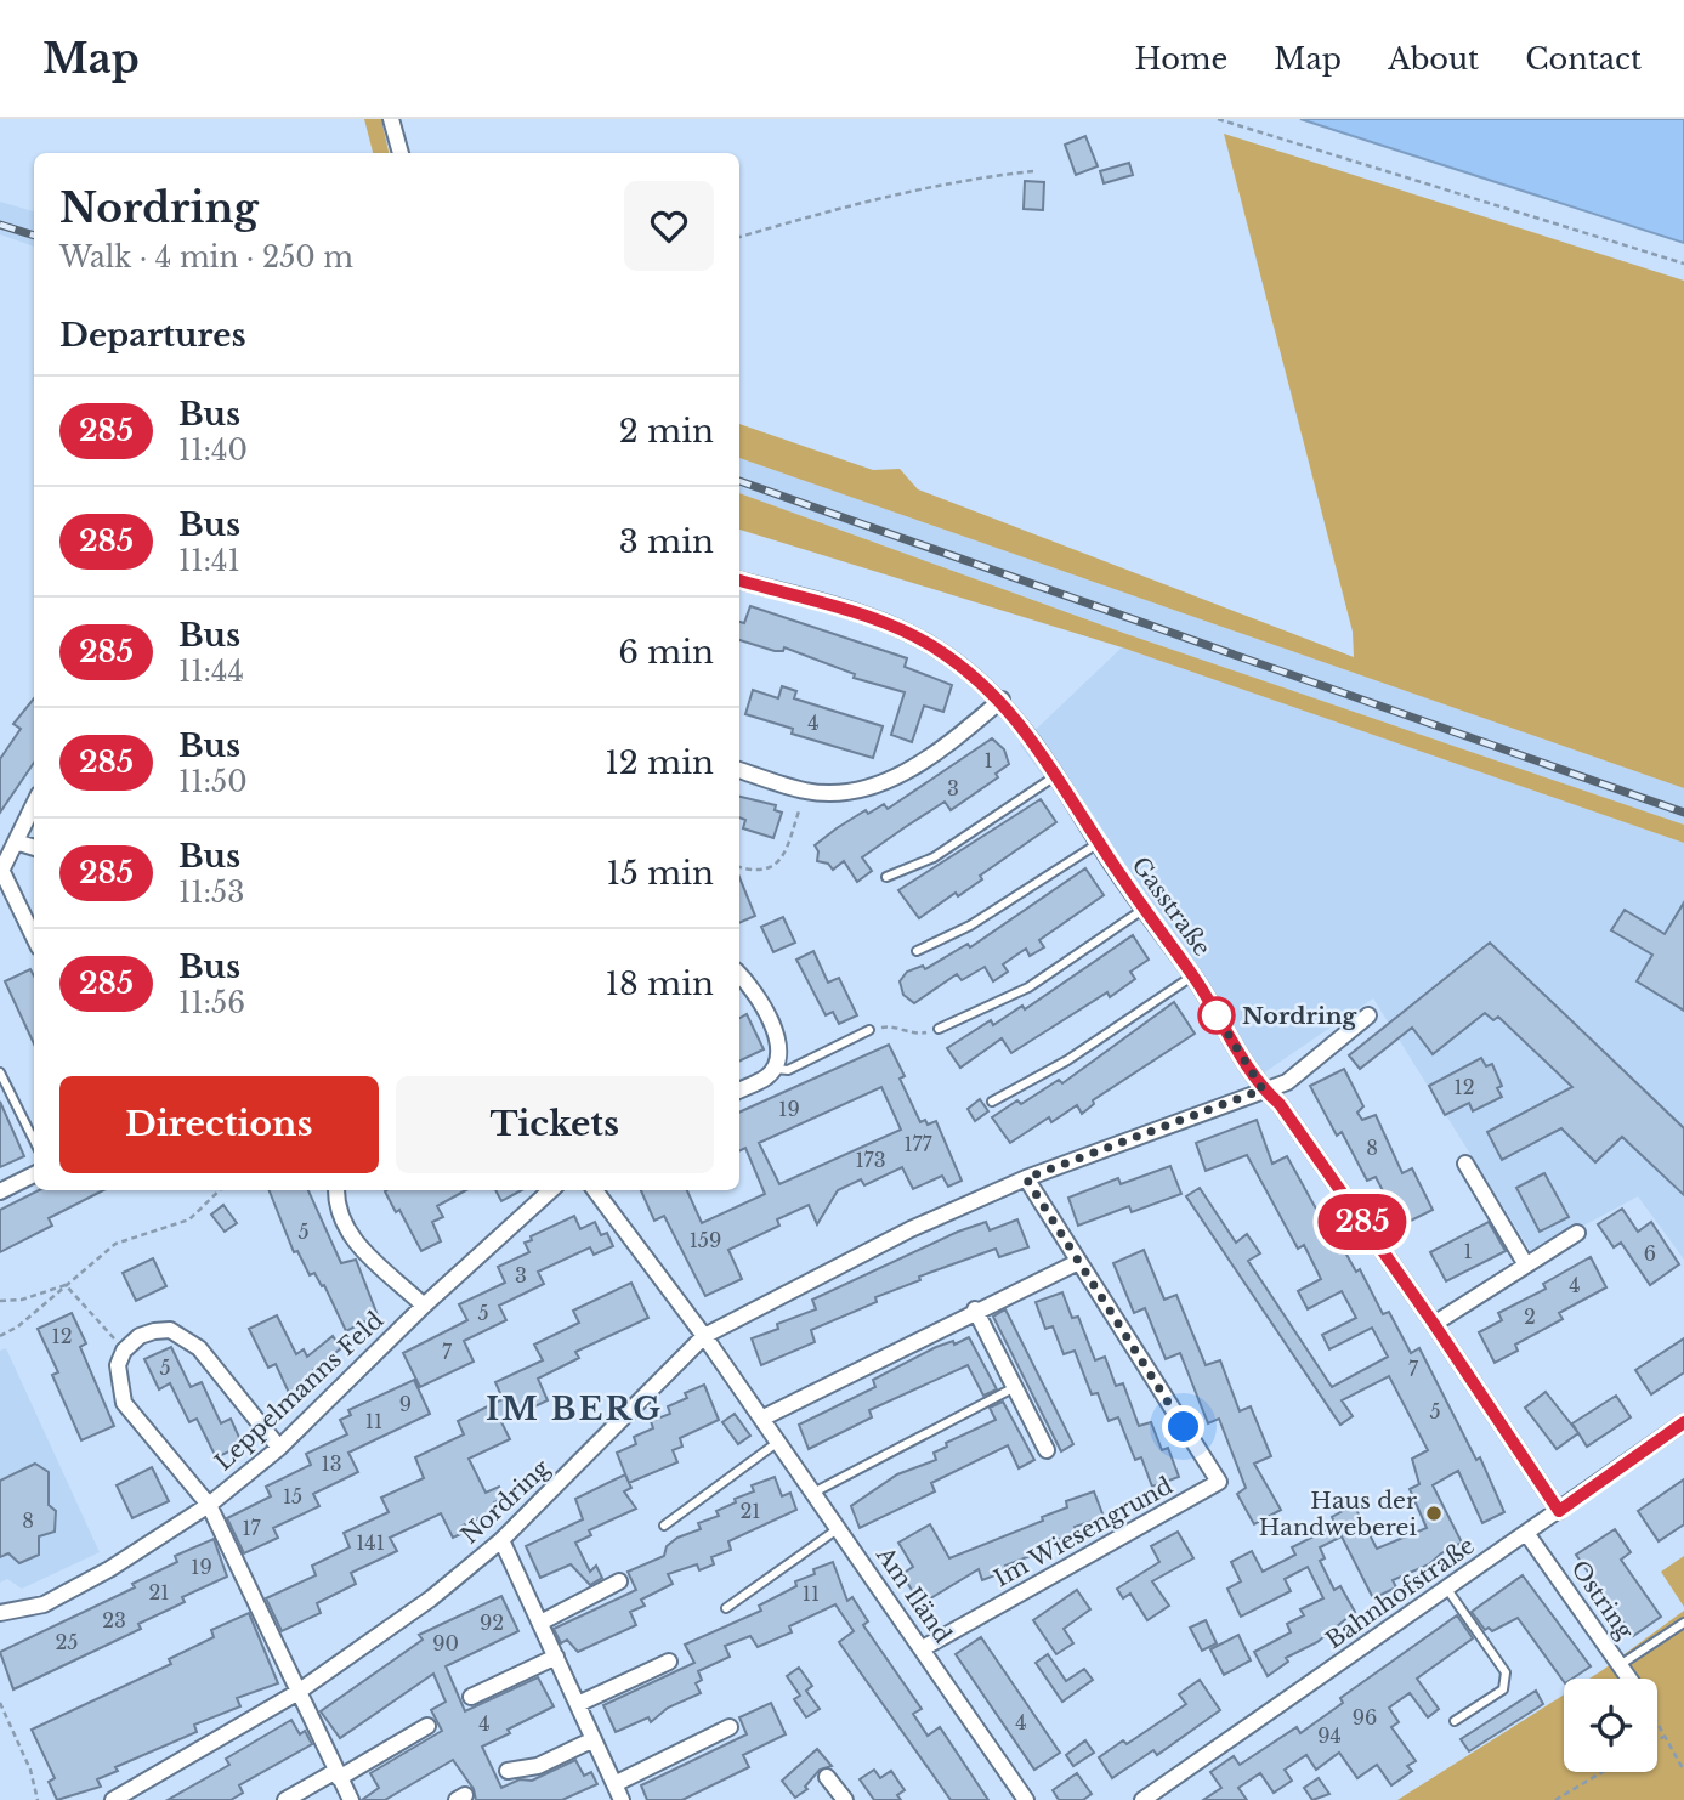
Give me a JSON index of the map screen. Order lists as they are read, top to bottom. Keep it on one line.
{"streets":{"street":["Gasstraße","Leppelmanns Feld","Nordring","Im Wiesengrund","Bahnhofstraße","Am Iländ","Ostring"]},"crossings":[["Gasstraße","Nordring"],["Gasstraße","Bahnhofstraße"],["Nordring","Im Wiesengrund"],["Nordring","Am Iländ"],["Im Wiesengrund","Am Iländ"],["Bahnhofstraße","Ostring"]],"districts":["IM BERG"],"places":["Nordring","Haus der Handweberei"],"lines":["bus line 285"],"house_numbers":["4","1","3","12","19","177","8","173","5","159","1","6","3","4","5","2","12","7","5","7","9","5","11","13","15","21","8","17","141","19","21","11","23","92","25","90","96","4","4","94"],"page":{"header":"Map","nav":["Home","Map","About","Contact"],"on_map":"285","heading":[["Nordring","Walk · 4 min · 250 m"],"Departures"],"list":[{"mark":"285","name":"Bus","note":"11:40","value":"2 min"},{"mark":"285","name":"Bus","note":"11:41","value":"3 min"},{"mark":"285","name":"Bus","note":"11:44","value":"6 min"},{"mark":"285","name":"Bus","note":"11:50","value":"12 min"},{"mark":"285","name":"Bus","note":"11:53","value":"15 min"},{"mark":"285","name":"Bus","note":"11:56","value":"18 min"}],"buttons":["Directions","Tickets"]}}
